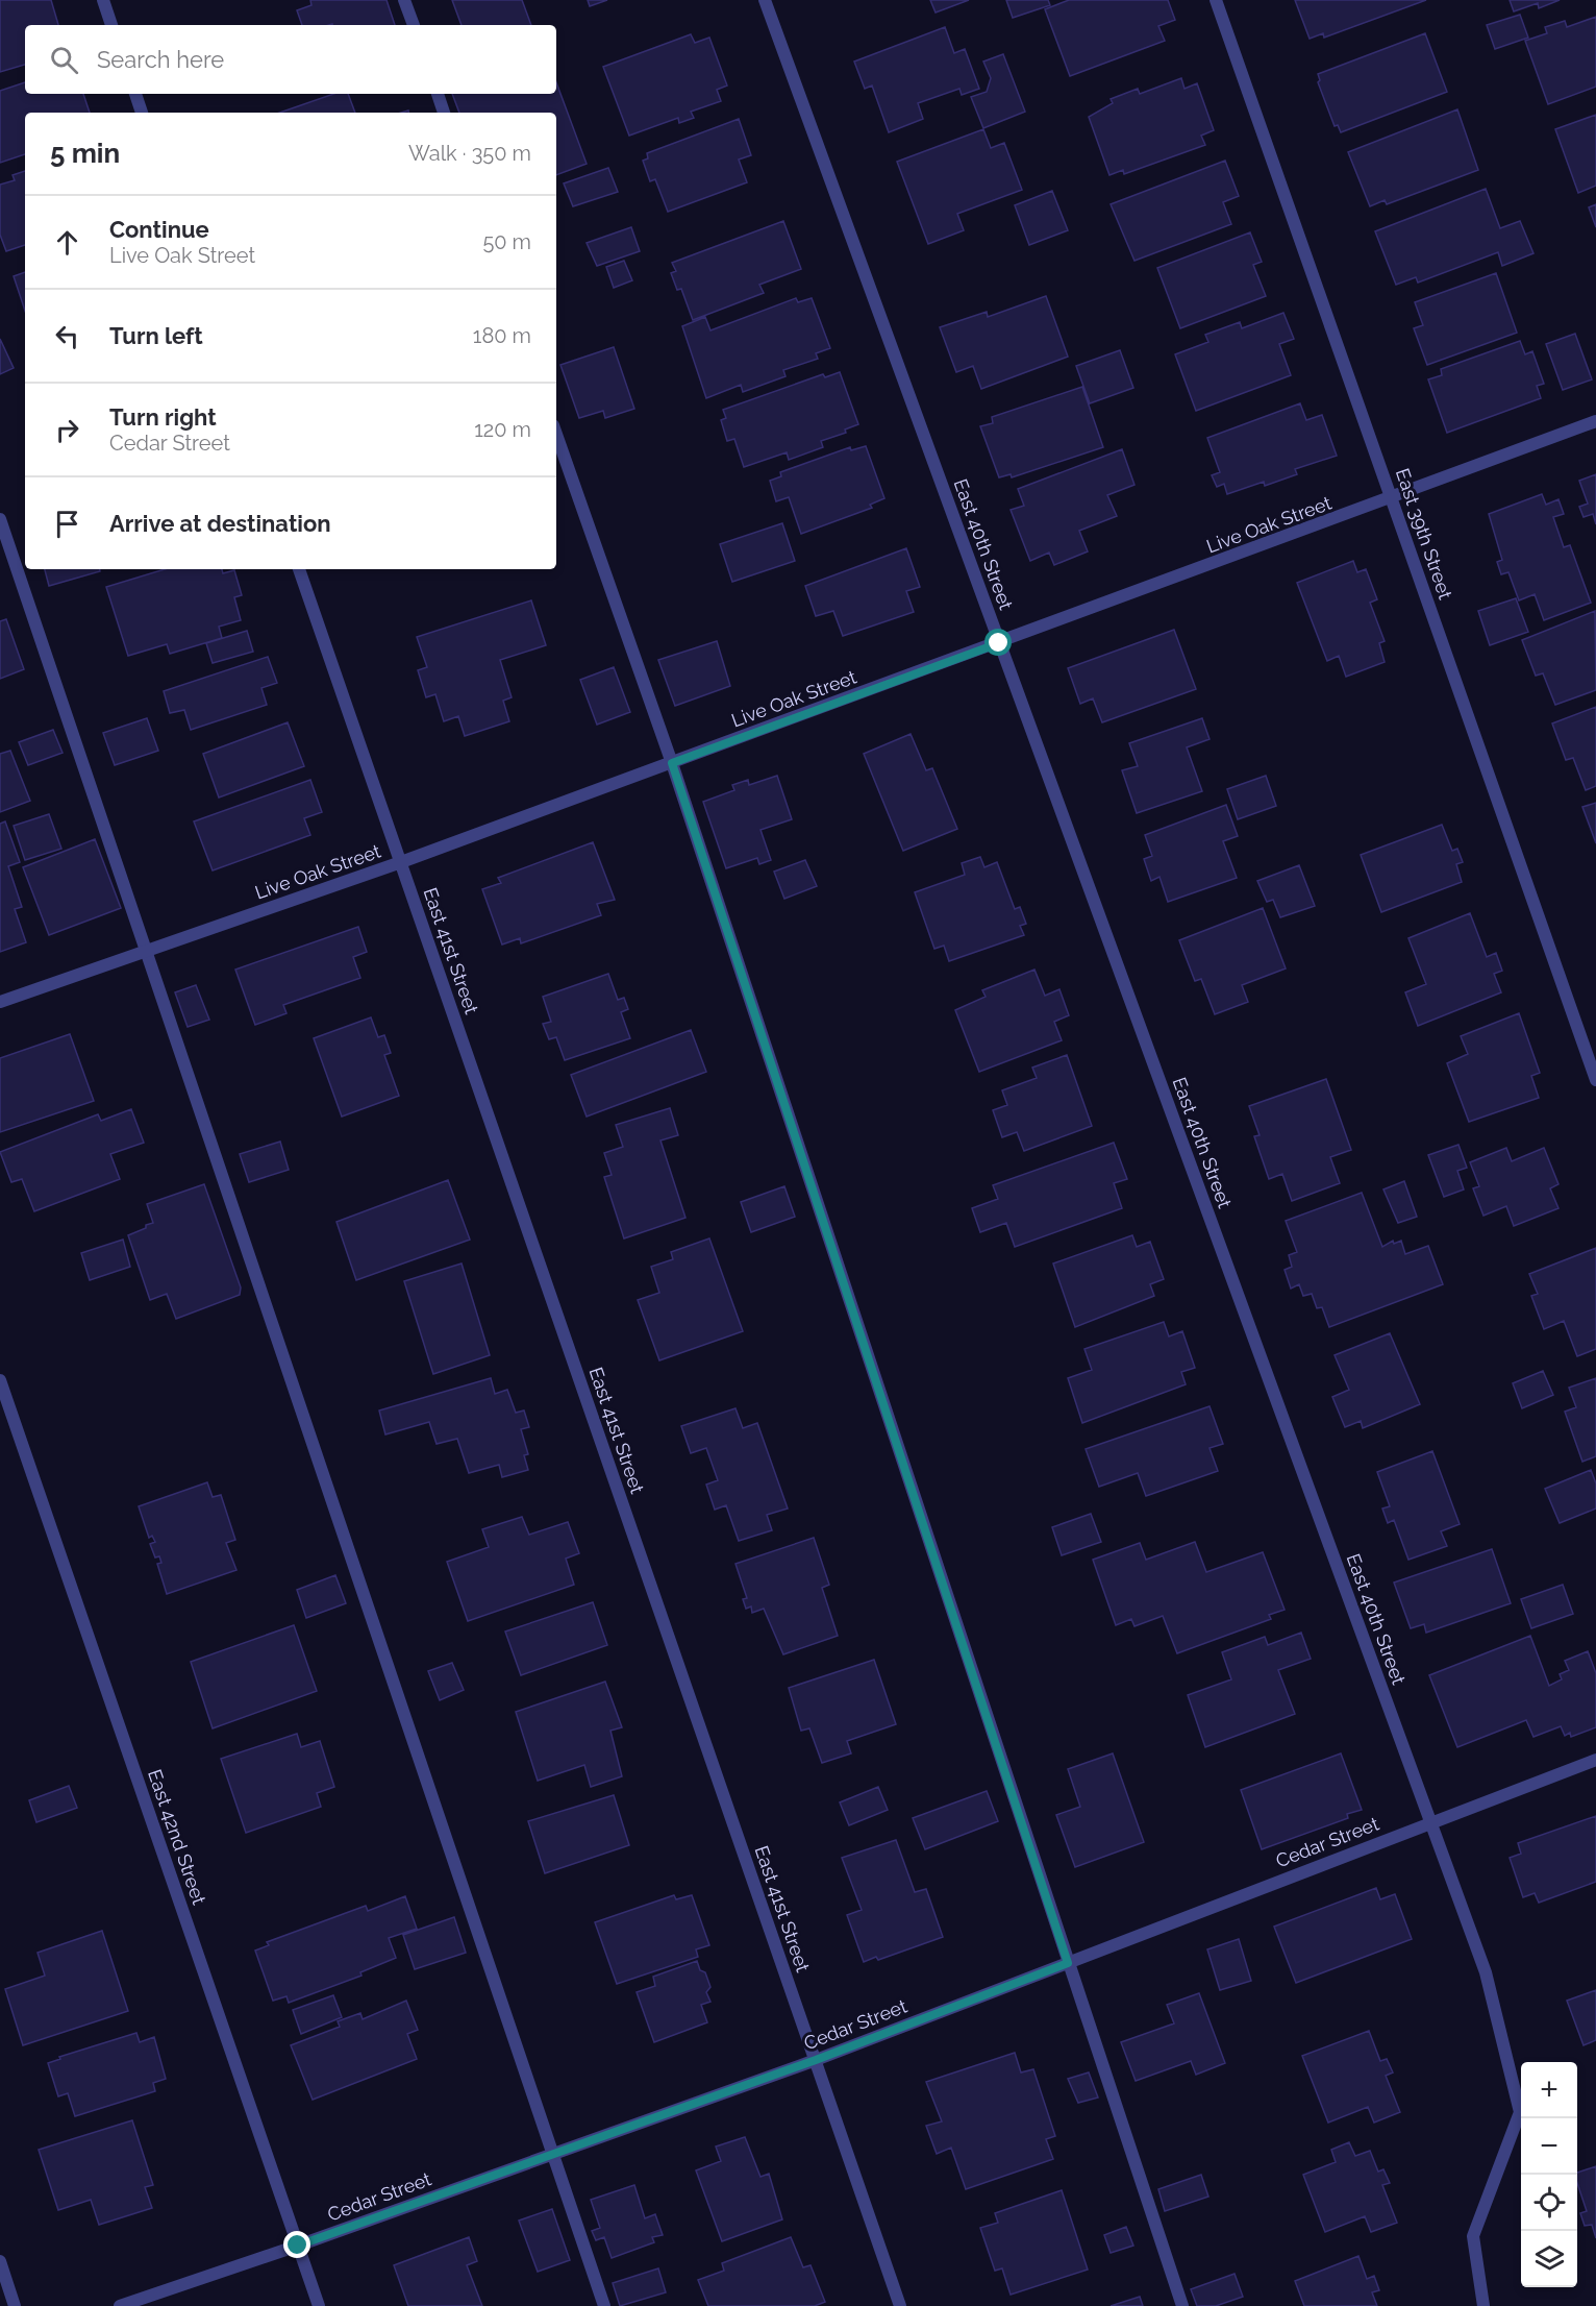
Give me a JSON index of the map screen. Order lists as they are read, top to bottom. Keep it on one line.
{"streets":{"street":["Live Oak Street","East 39th Street","East 40th Street","East 41st Street","East 42nd Street","Cedar Street"]},"crossings":[["Live Oak Street","East 39th Street"],["Live Oak Street","East 40th Street"],["Live Oak Street","East 41st Street"],["East 40th Street","Cedar Street"],["East 41st Street","Cedar Street"],["East 42nd Street","Cedar Street"]],"page":{"search":"Search here","heading":["5 min","Walk · 350 m"],"list":[["Continue","Live Oak Street","50 m"],["Turn left","180 m"],["Turn right","Cedar Street","120 m"],"Arrive at destination"],"map_buttons":["+","−"]}}
